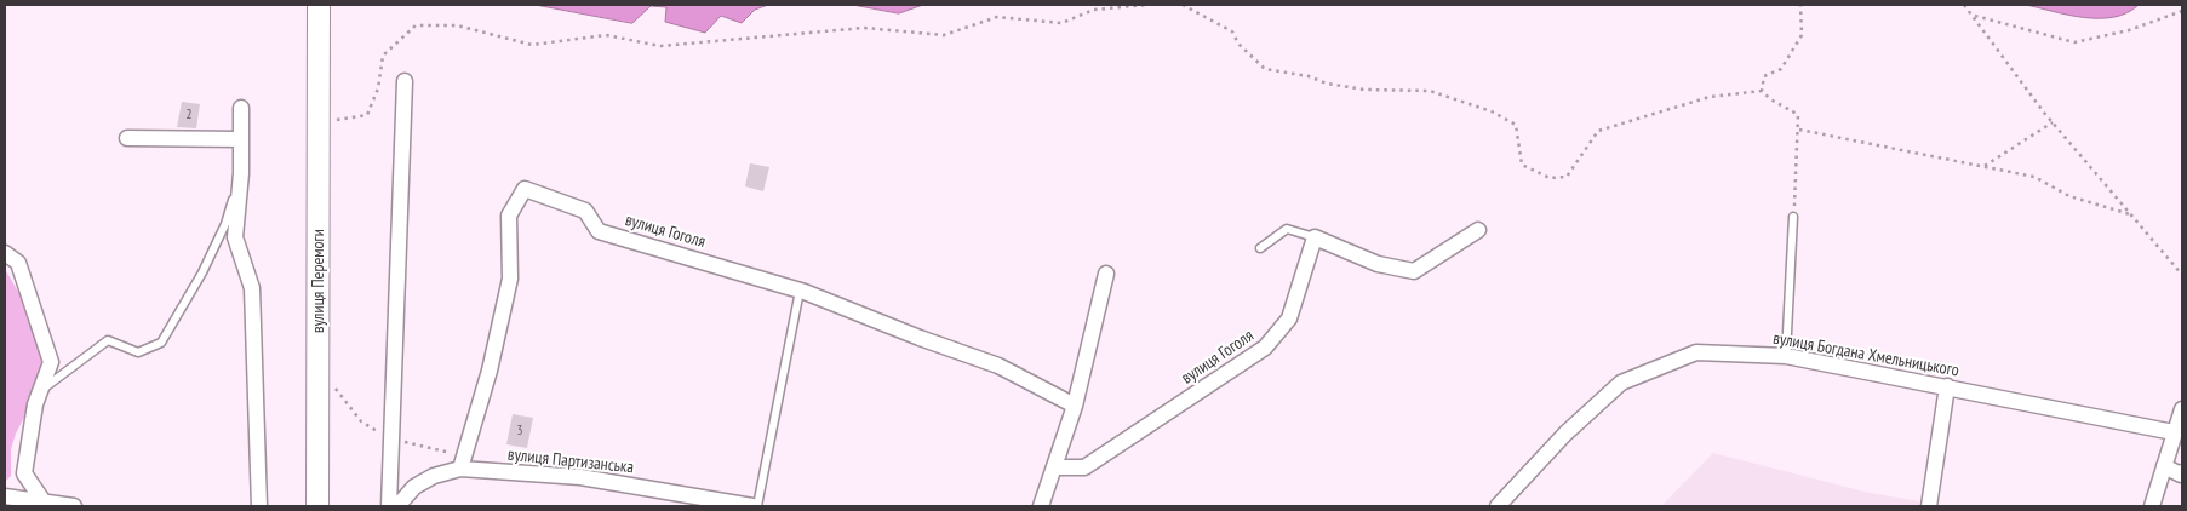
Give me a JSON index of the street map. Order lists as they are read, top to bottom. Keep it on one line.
{"streets":{"main road":["вулиця Перемоги"],"street":["вулиця Гоголя","вулиця Богдана Хмельницького","вулиця Партизанська"]},"crossings":[["вулиця Гоголя","вулиця Партизанська"]],"house_numbers":["2","3"]}
